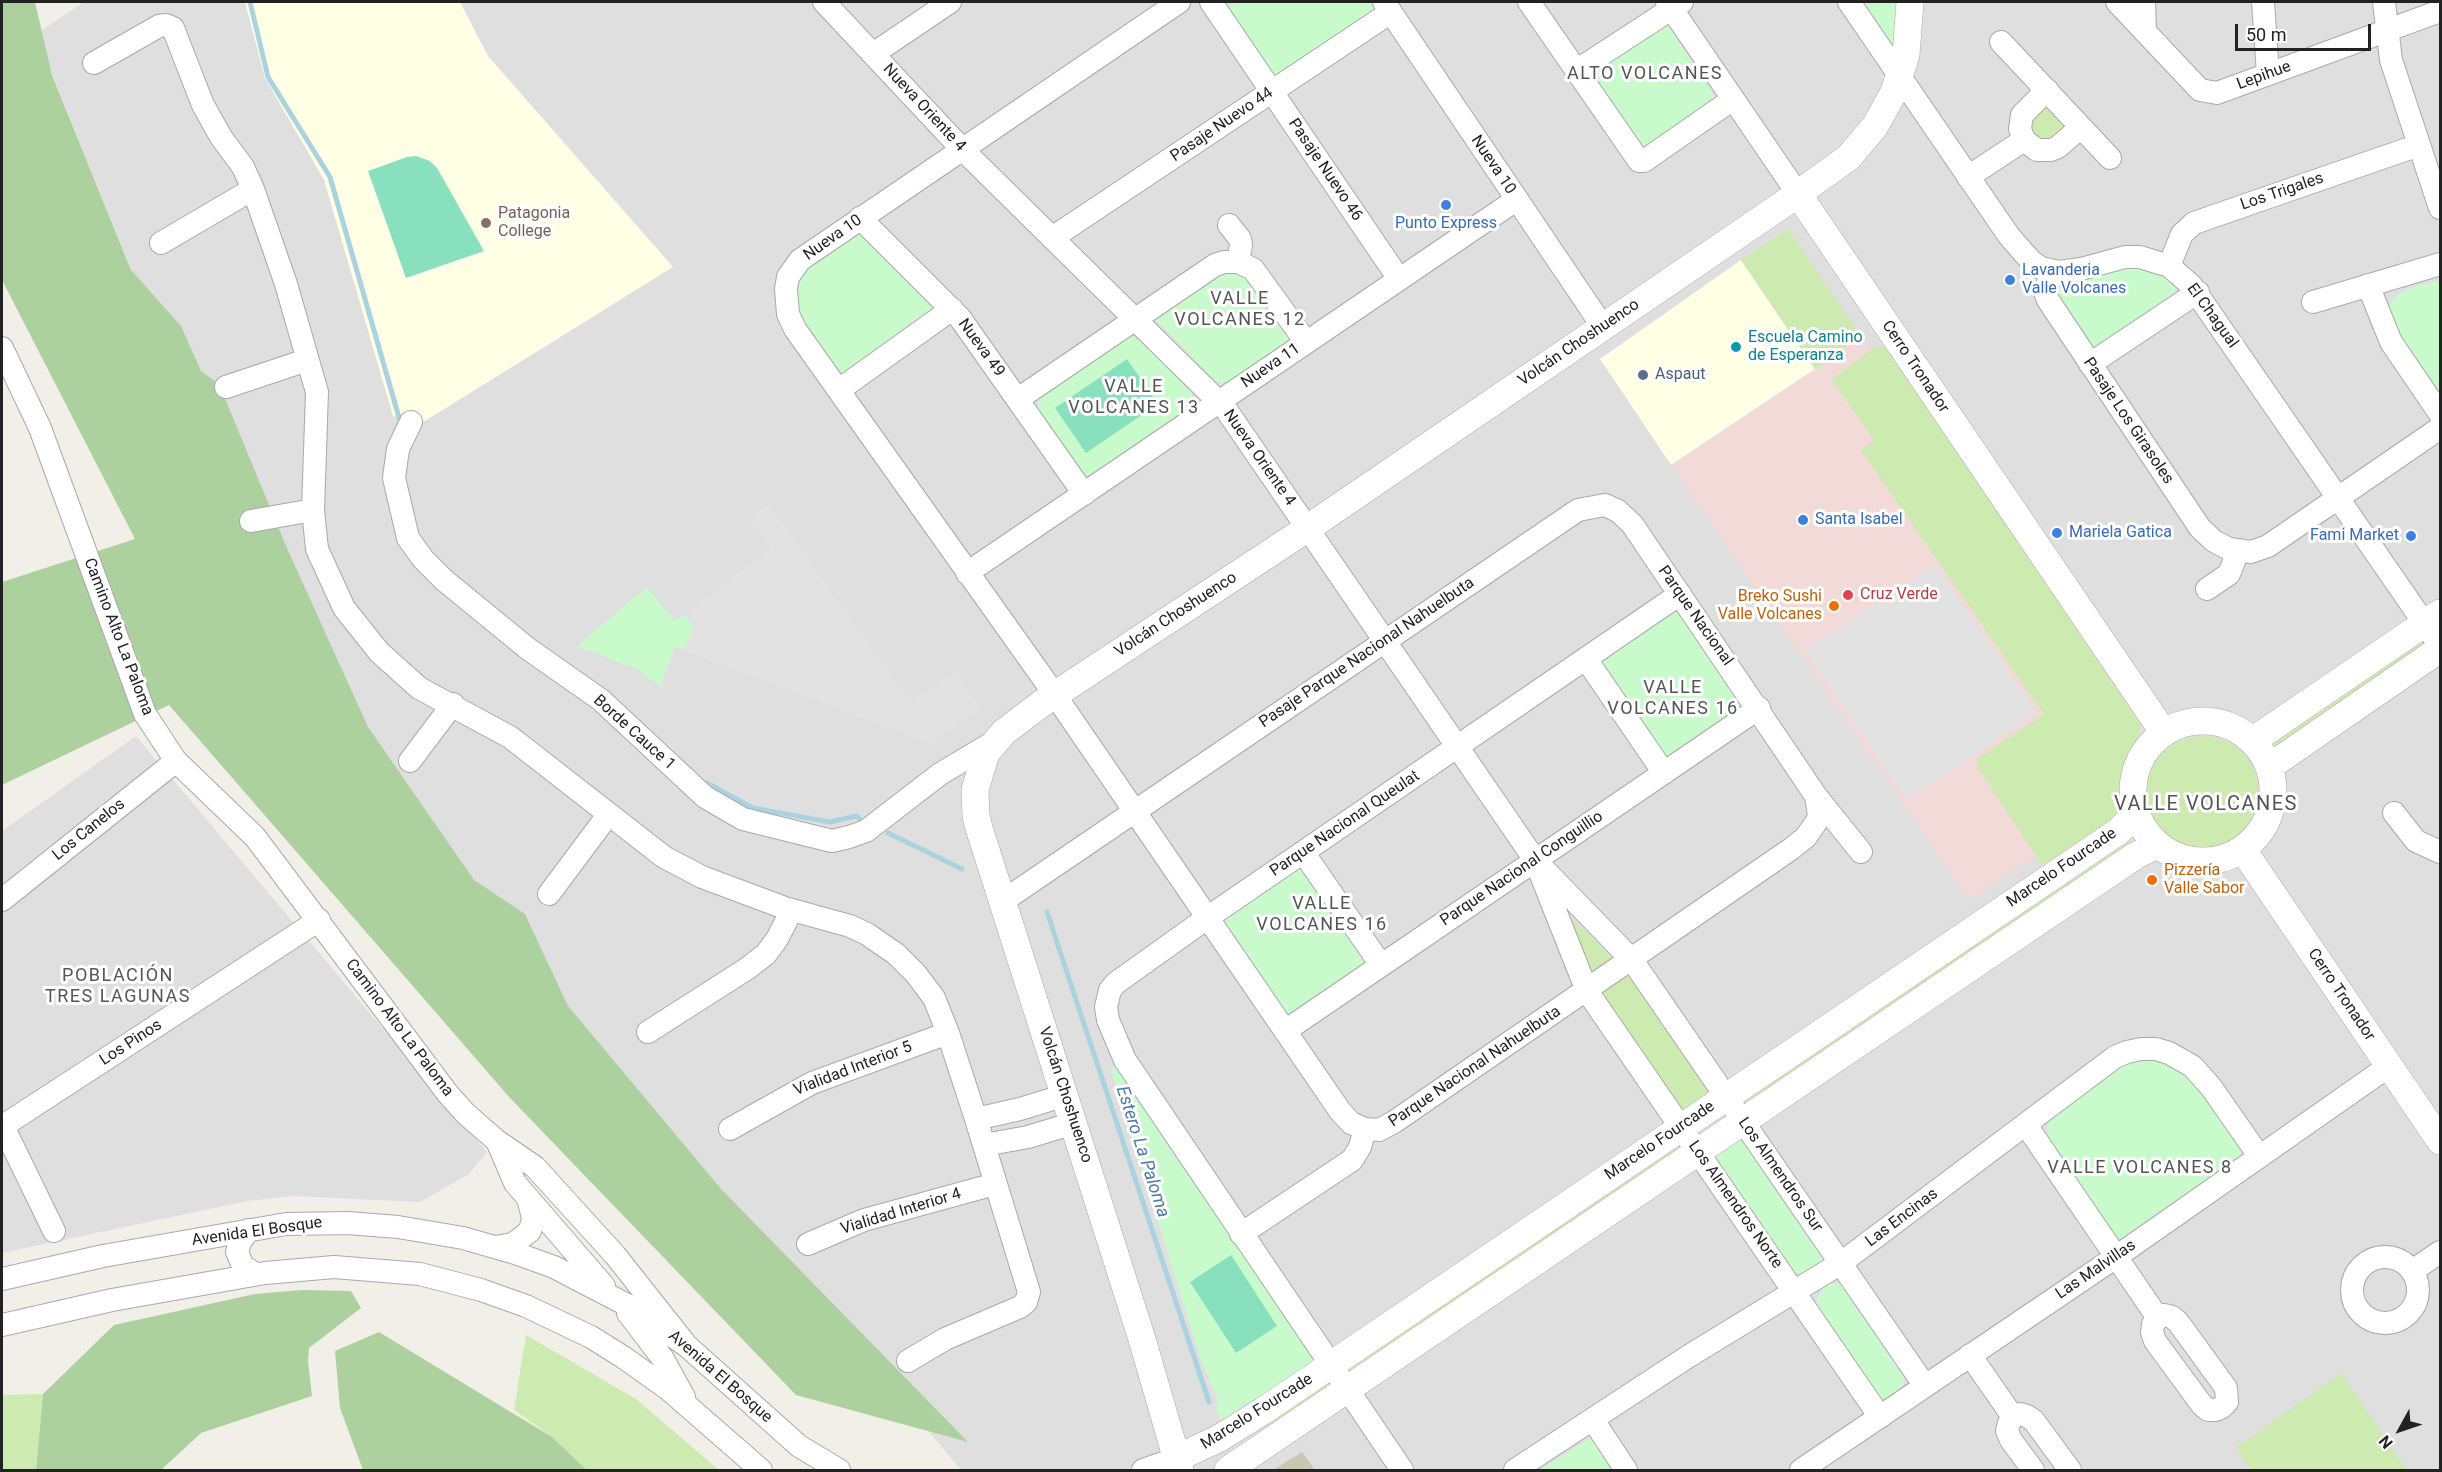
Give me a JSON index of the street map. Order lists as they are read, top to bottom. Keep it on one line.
{"streets":{"street":["Lepihue","Nueva Oriente 4","Pasaje Nuevo 44","Nueva 10","Pasaje Nuevo 46","Los Trigales","El Chagual","Volcán Choshuenco","Nueva 49","Nueva 11","Cerro Tronador","Pasaje Los Girasoles","Parque Nacional","Camino Alto La Paloma","Pasaje Parque Nacional Nahuelbuta","Borde Cauce 1","Parque Nacional Queulat","Los Canelos","Marcelo Fourcade","Parque Nacional Conguillio","Los Pinos","Parque Nacional Nahuelbuta","Vialidad Interior 5","Los Almendros Sur","Los Almendros Norte","Vialidad Interior 4","Las Encinas","Avenida El Bosque","Las Malvillas"]},"crossings":[["Nueva Oriente 4","Pasaje Nuevo 44"],["Nueva Oriente 4","Nueva 10"],["Nueva Oriente 4","Volcán Choshuenco"],["Nueva Oriente 4","Nueva 11"],["Nueva Oriente 4","Pasaje Parque Nacional Nahuelbuta"],["Nueva Oriente 4","Parque Nacional Queulat"],["Nueva Oriente 4","Parque Nacional Conguillio"],["Nueva Oriente 4","Los Almendros Sur"],["Nueva Oriente 4","Los Almendros Norte"],["Pasaje Nuevo 44","Nueva 10"],["Pasaje Nuevo 44","Pasaje Nuevo 46"],["Nueva 10","Volcán Choshuenco"],["Nueva 10","Nueva 49"],["Nueva 10","Nueva 11"],["Nueva 10","Parque Nacional Nahuelbuta"],["Pasaje Nuevo 46","Nueva 11"],["Los Trigales","El Chagual"],["El Chagual","Pasaje Los Girasoles"],["Volcán Choshuenco","Cerro Tronador"],["Volcán Choshuenco","Pasaje Parque Nacional Nahuelbuta"],["Volcán Choshuenco","Borde Cauce 1"],["Volcán Choshuenco","Marcelo Fourcade"],["Volcán Choshuenco","Parque Nacional Nahuelbuta"],["Nueva 49","Nueva 11"],["Cerro Tronador","Marcelo Fourcade"],["Cerro Tronador","Las Malvillas"],["Parque Nacional","Pasaje Parque Nacional Nahuelbuta"],["Parque Nacional","Parque Nacional Queulat"],["Parque Nacional","Parque Nacional Conguillio"],["Parque Nacional","Parque Nacional Nahuelbuta"],["Camino Alto La Paloma","Los Canelos"],["Camino Alto La Paloma","Los Pinos"],["Camino Alto La Paloma","Avenida El Bosque"],["Pasaje Parque Nacional Nahuelbuta","Parque Nacional Nahuelbuta"],["Parque Nacional Queulat","Marcelo Fourcade"],["Parque Nacional Queulat","Parque Nacional Nahuelbuta"],["Marcelo Fourcade","Los Almendros Sur"],["Marcelo Fourcade","Los Almendros Norte"],["Parque Nacional Conguillio","Parque Nacional Nahuelbuta"],["Parque Nacional Conguillio","Los Almendros Sur"],["Parque Nacional Conguillio","Los Almendros Norte"],["Parque Nacional Nahuelbuta","Los Almendros Sur"],["Parque Nacional Nahuelbuta","Los Almendros Norte"],["Los Almendros Sur","Los Almendros Norte"],["Los Almendros Sur","Las Encinas"],["Los Almendros Sur","Las Malvillas"],["Los Almendros Norte","Las Encinas"],["Los Almendros Norte","Las Malvillas"],["Las Encinas","Las Malvillas"]],"districts":["ALTO VOLCANES","VALLE VOLCANES 12","VALLE VOLCANES 13","VALLE VOLCANES 16","VALLE VOLCANES","VALLE VOLCANES 16","POBLACIÓN TRES LAGUNAS","VALLE VOLCANES 8"],"water":["Estero La Paloma"],"places":["Punto Express","Patagonia College","Lavanderia Valle Volcanes","Escuela Camino de Esperanza","Aspaut","Santa Isabel","Mariela Gatica","Fami Market","Cruz Verde","Breko Sushi Valle Volcanes","Pizzería Valle Sabor"],"scale_bar":"50 m","north":"bottom left"}
